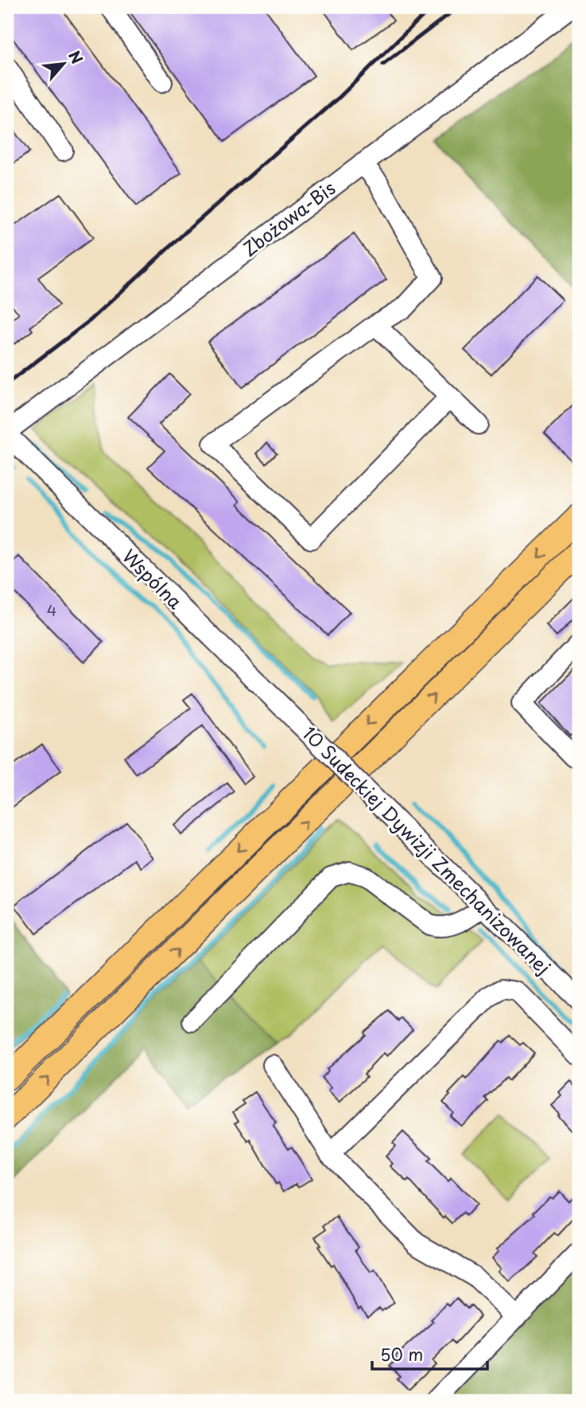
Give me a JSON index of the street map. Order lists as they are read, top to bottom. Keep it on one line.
{"streets":{"street":["Zbożowa-Bis","Wspólna","10 Sudeckiej Dywizji Zmechanizowanej"]},"crossings":[["Zbożowa-Bis","Wspólna"],["Wspólna","10 Sudeckiej Dywizji Zmechanizowanej"]],"house_numbers":["4"],"scale_bar":"50 m","north":"top right"}
